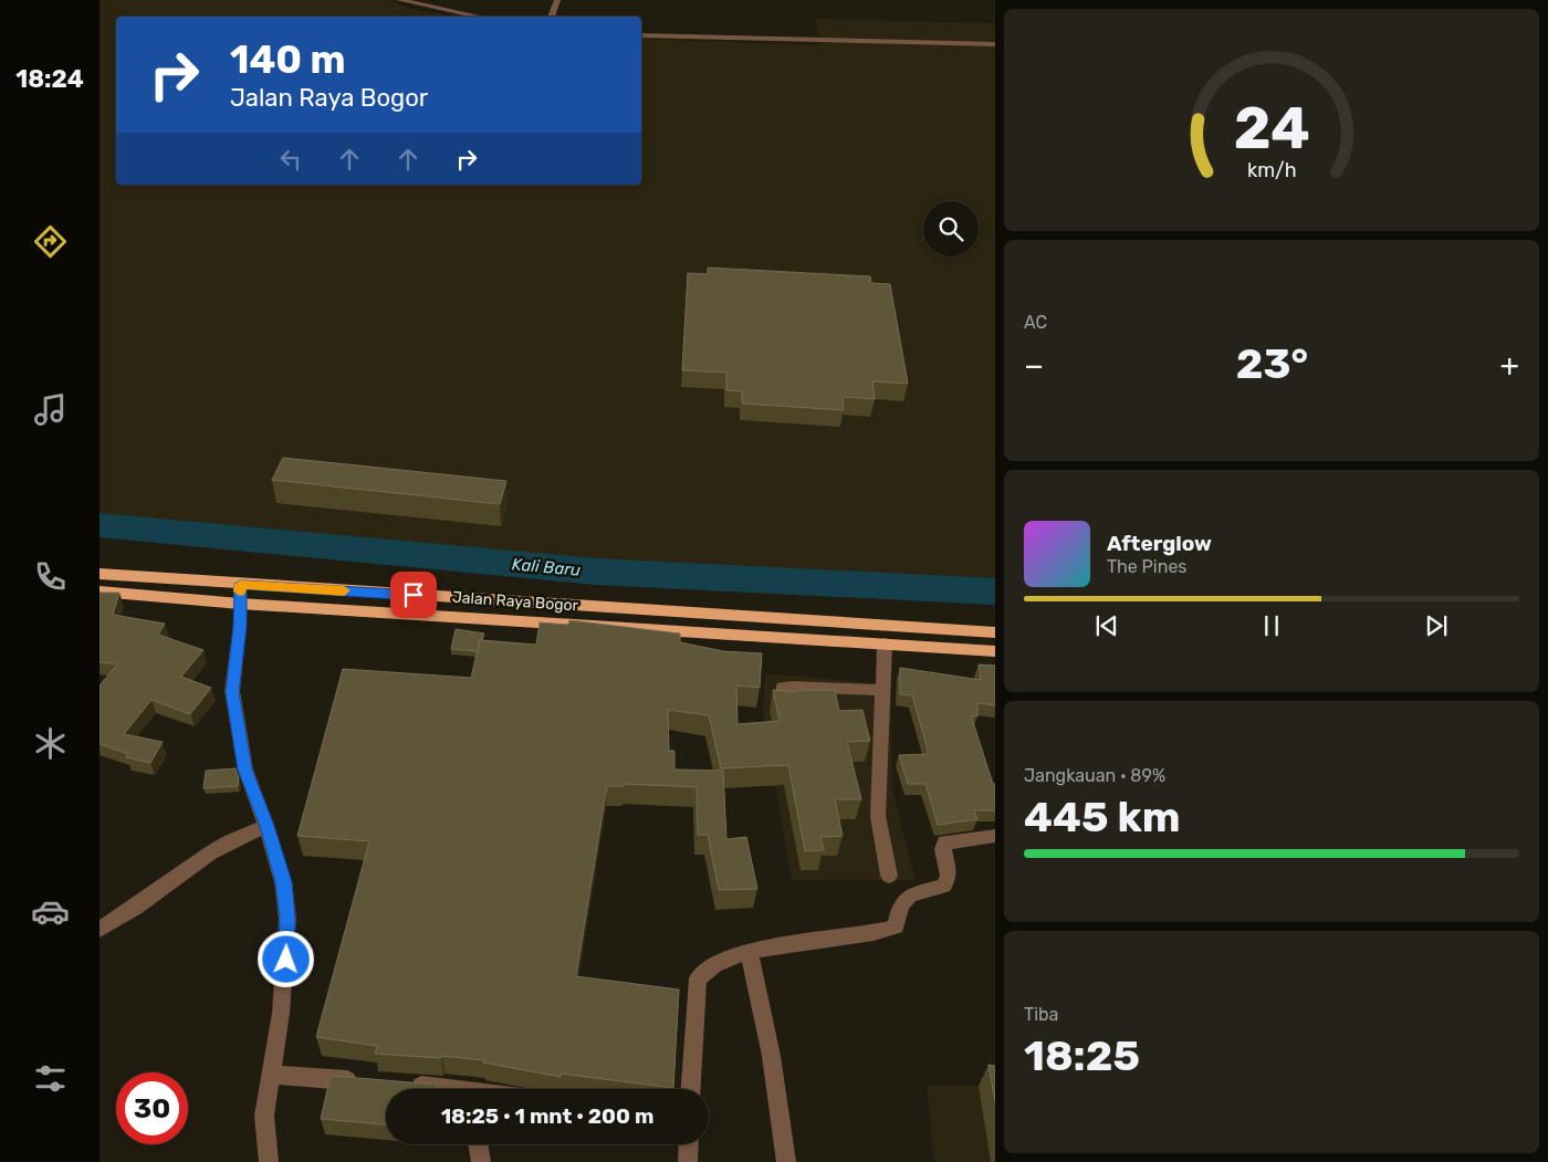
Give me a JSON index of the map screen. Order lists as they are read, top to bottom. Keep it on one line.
{"streets":{"highway":["Jalan Raya Bogor"]},"water":["Kali Baru"],"page":{"tabs":"18:24","turn":["140 m","Jalan Raya Bogor"],"tile":["AC",["Jangkauan · 89%","445 km"],["Tiba","18:25"]],"heat":["−","23°","+"],"song":["Afterglow","The Pines"],"limit":"30","trip":"18:25 · 1 mnt · 200 m","gauge":["24","km/h"]}}
